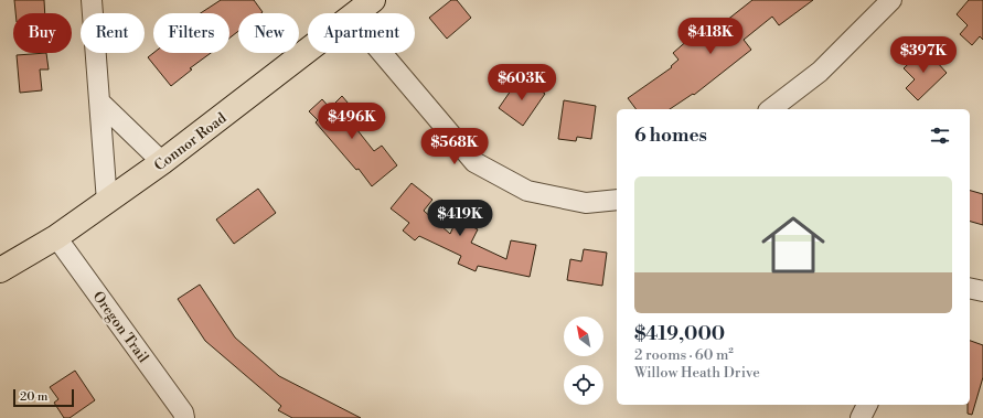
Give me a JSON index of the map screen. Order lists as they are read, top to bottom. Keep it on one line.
{"streets":{"main road":["Connor Road"],"street":["Oregon Trail"]},"crossings":[["Connor Road","Oregon Trail"]],"scale_bar":"20 m","north":"top left","page":{"chip":["Buy","Rent","Filters","New","Apartment"],"price":["$418K","$397K","$603K","$496K","$568K","$419K"],"heading":"6 homes","list":[{"name":"$419,000","note":"2 rooms · 60 m² · Willow Heath Drive"}],"scale":"20 m"}}
